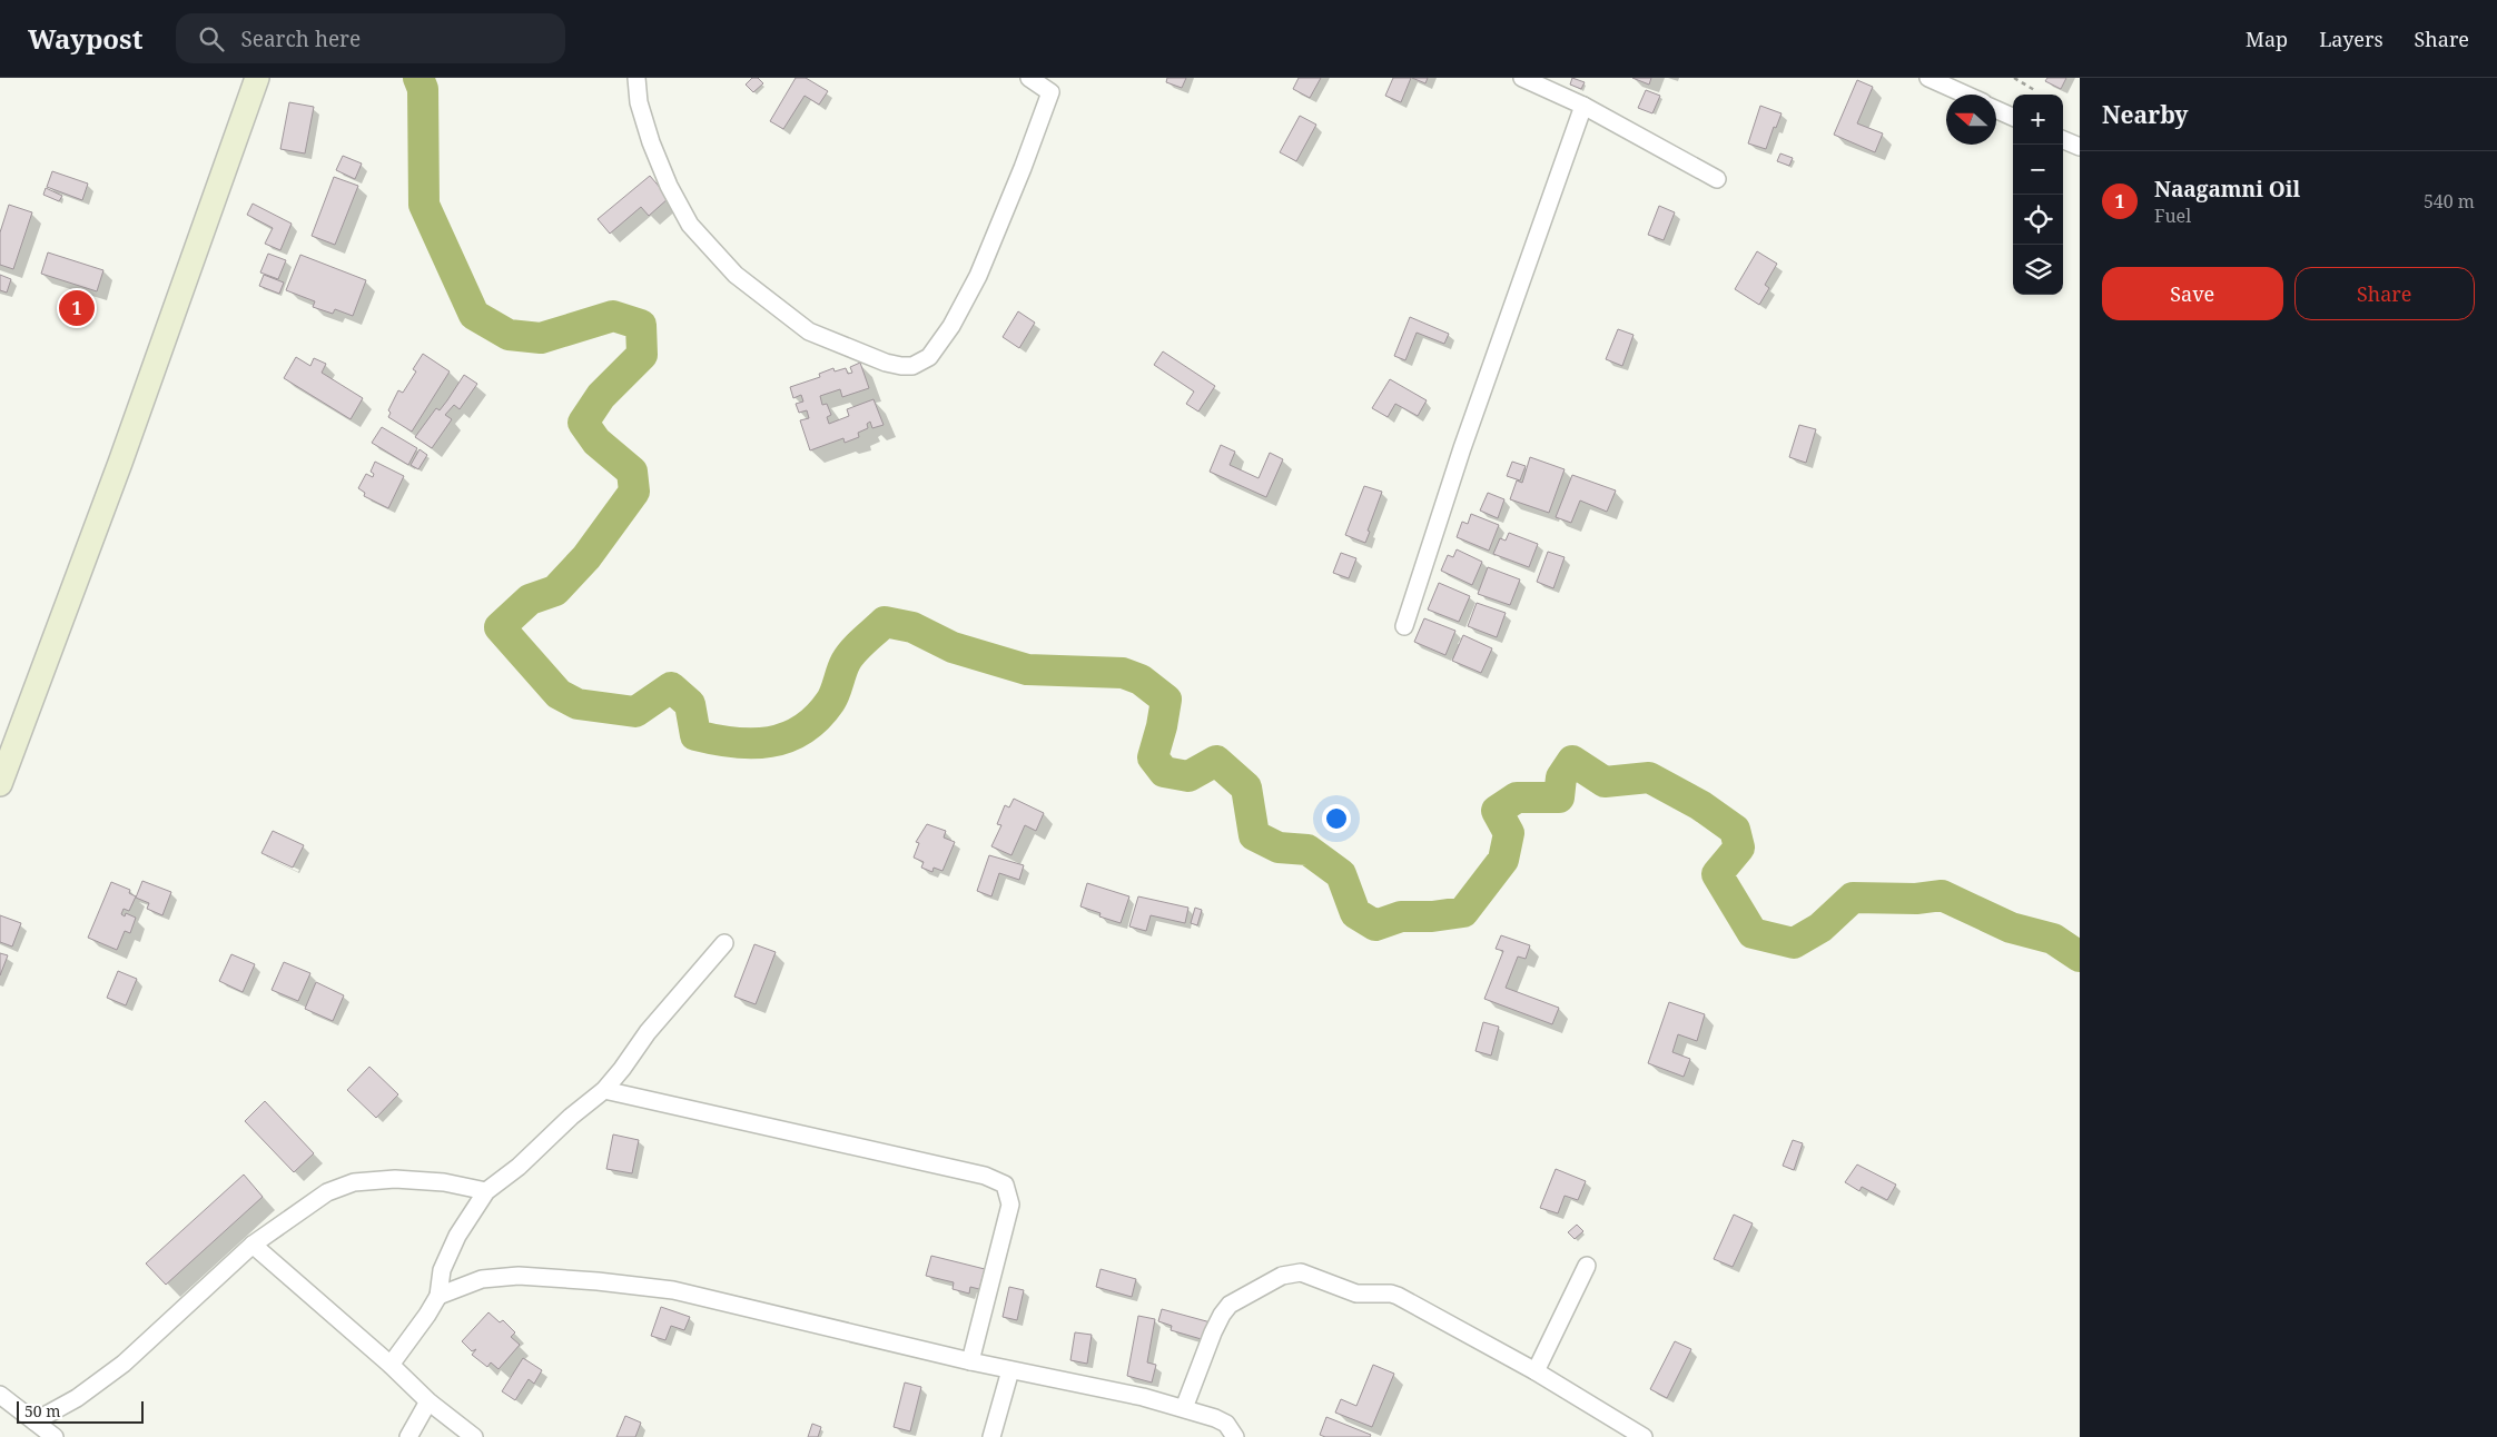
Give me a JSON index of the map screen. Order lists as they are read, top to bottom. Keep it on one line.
{"scale_bar":"50 m","north":"left","page":{"header":"Waypost","search":"Search here","nav":["Map","Layers","Share"],"heading":"Nearby","map_buttons":["+","−"],"list":[{"mark":"1","name":"Naagamni Oil","note":"Fuel","value":"540 m"}],"buttons":["Save","Share"],"pins":"1","scale":"50 m"}}
